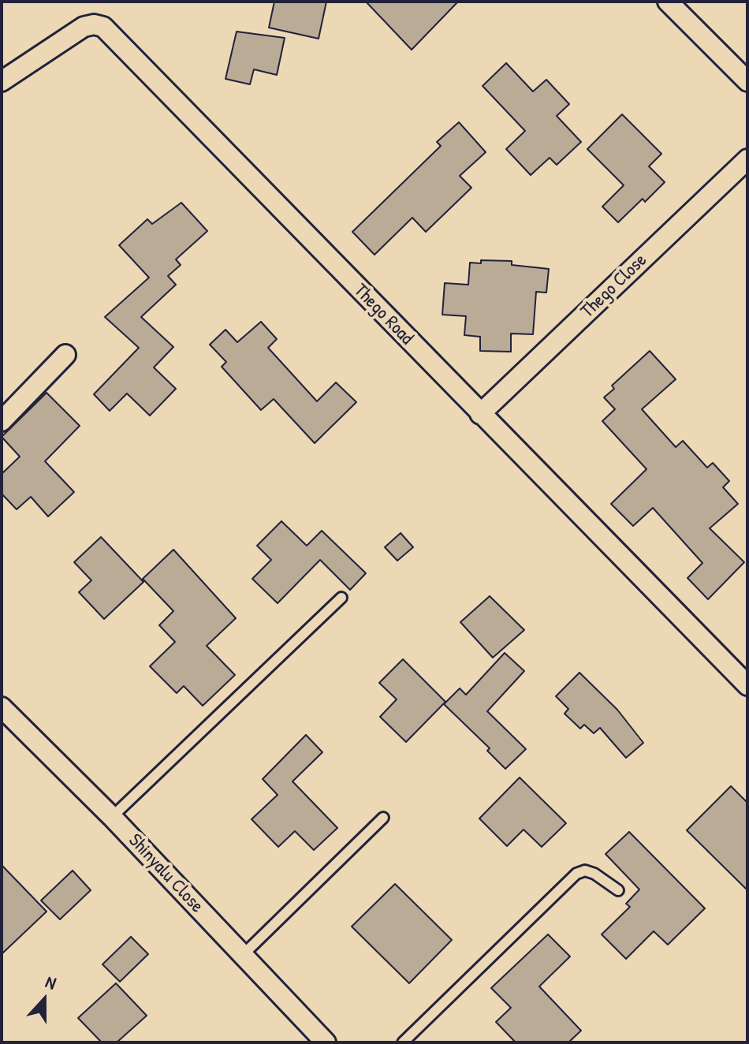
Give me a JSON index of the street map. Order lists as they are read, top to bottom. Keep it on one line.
{"streets":{"street":["Thego Close","Thego Road","Shinyalu Close"]},"crossings":[["Thego Close","Thego Road"]],"north":"top"}
